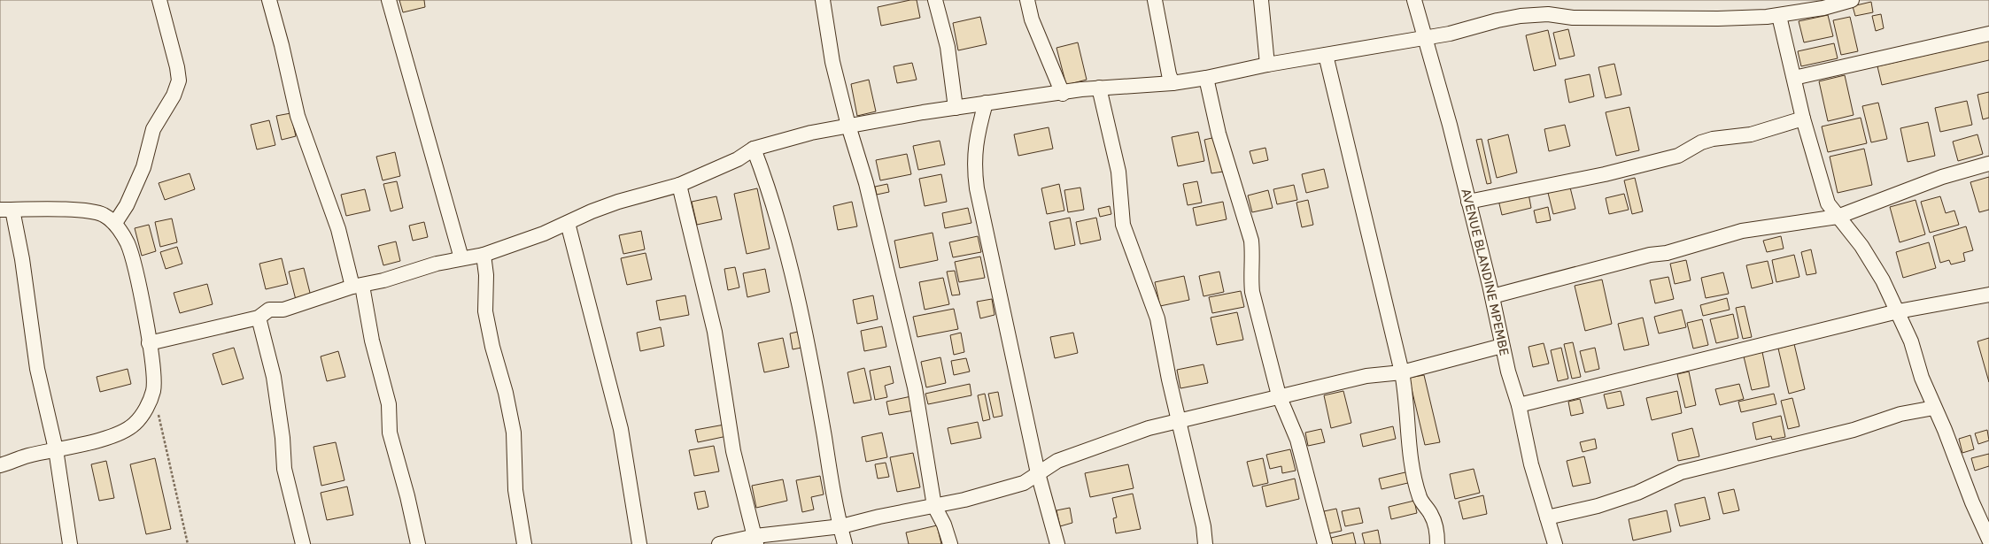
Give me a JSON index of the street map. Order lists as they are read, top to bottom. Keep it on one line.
{"streets":{"street":["AVENUE BLANDINE MPEMBE"]}}
